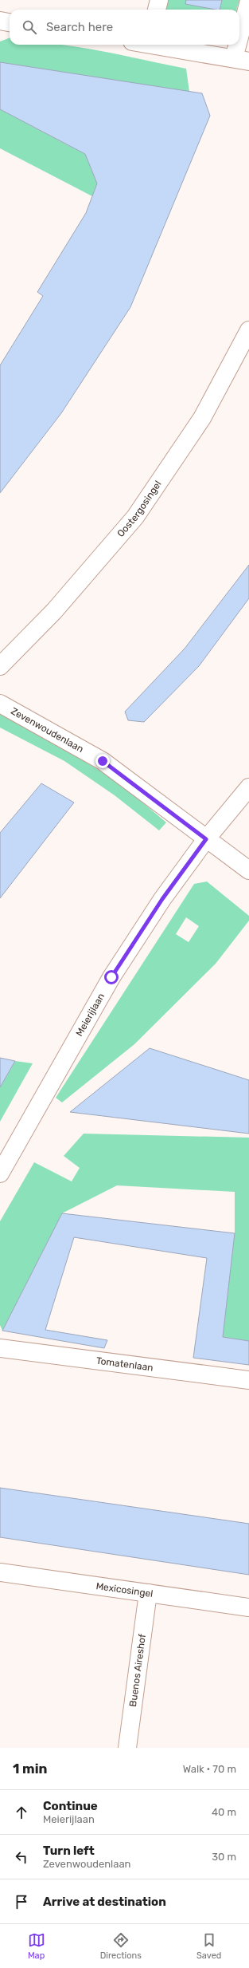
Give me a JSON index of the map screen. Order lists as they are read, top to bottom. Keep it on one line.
{"streets":{"street":["Oostergosingel","Zevenwoudenlaan","Meierijlaan","Tomatenlaan","Mexicosingel","Buenos Aireshof"]},"crossings":[["Zevenwoudenlaan","Meierijlaan"],["Mexicosingel","Buenos Aireshof"]],"page":{"search":"Search here","heading":["1 min","Walk · 70 m"],"list":[["Continue","Meierijlaan","40 m"],["Turn left","Zevenwoudenlaan","30 m"],"Arrive at destination"],"nav":["Map","Directions","Saved"]}}
